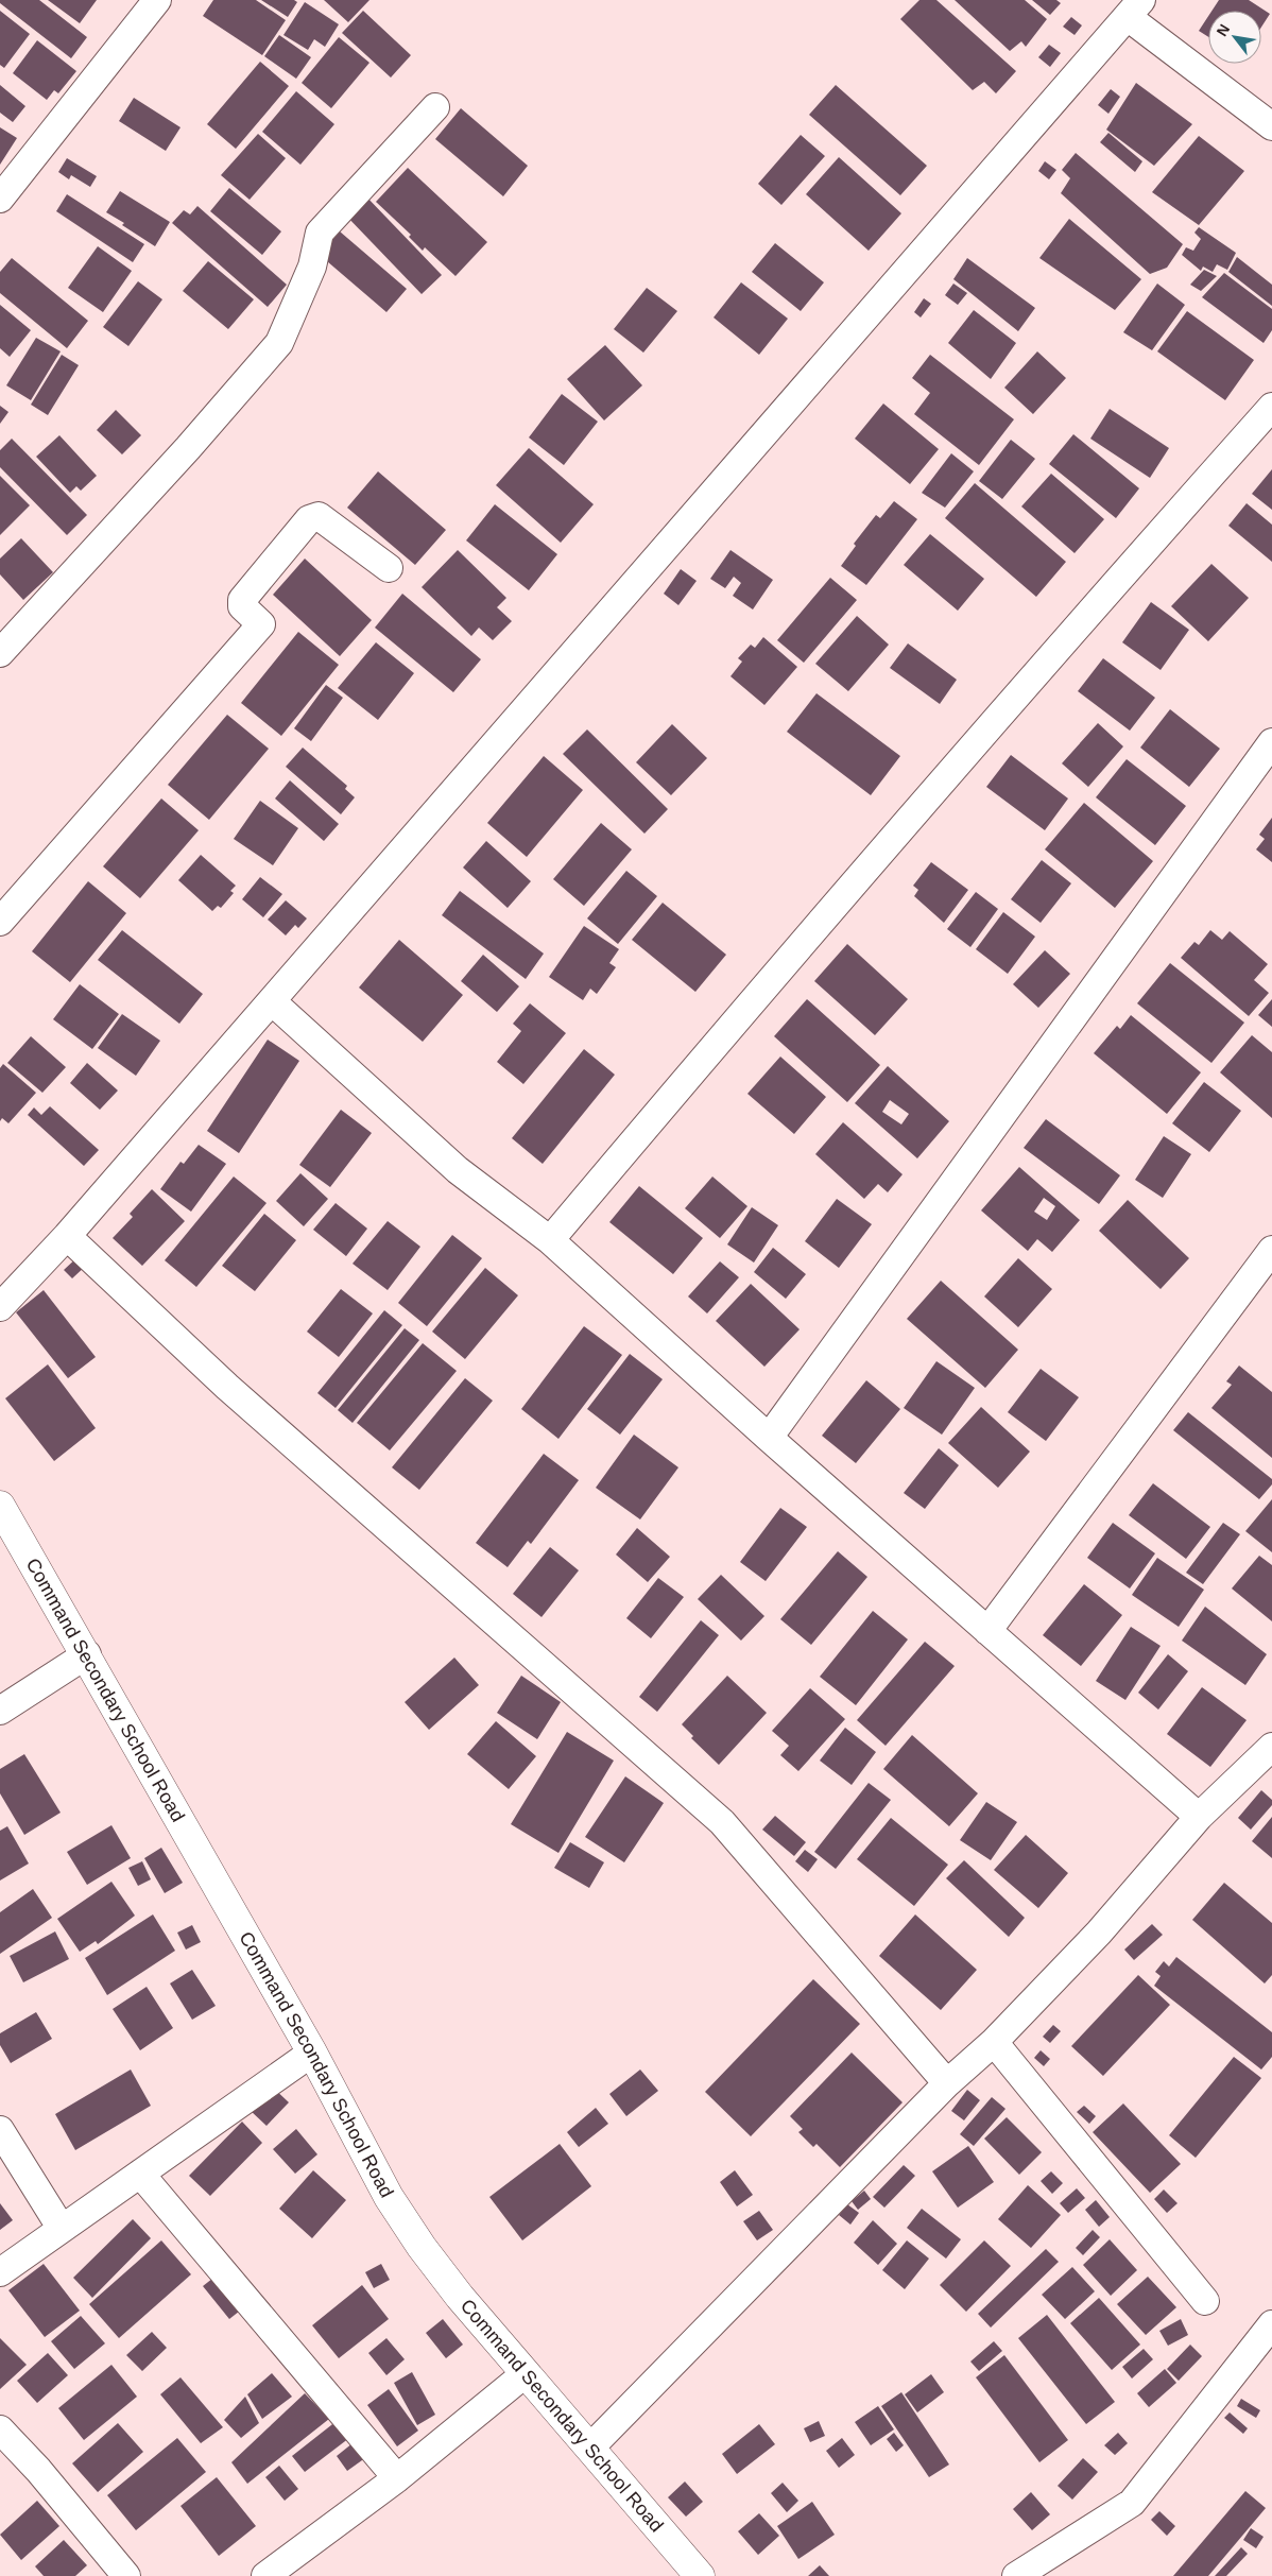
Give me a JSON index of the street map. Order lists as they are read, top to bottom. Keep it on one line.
{"streets":{"main road":["Command Secondary School Road"]},"north":"top left"}
